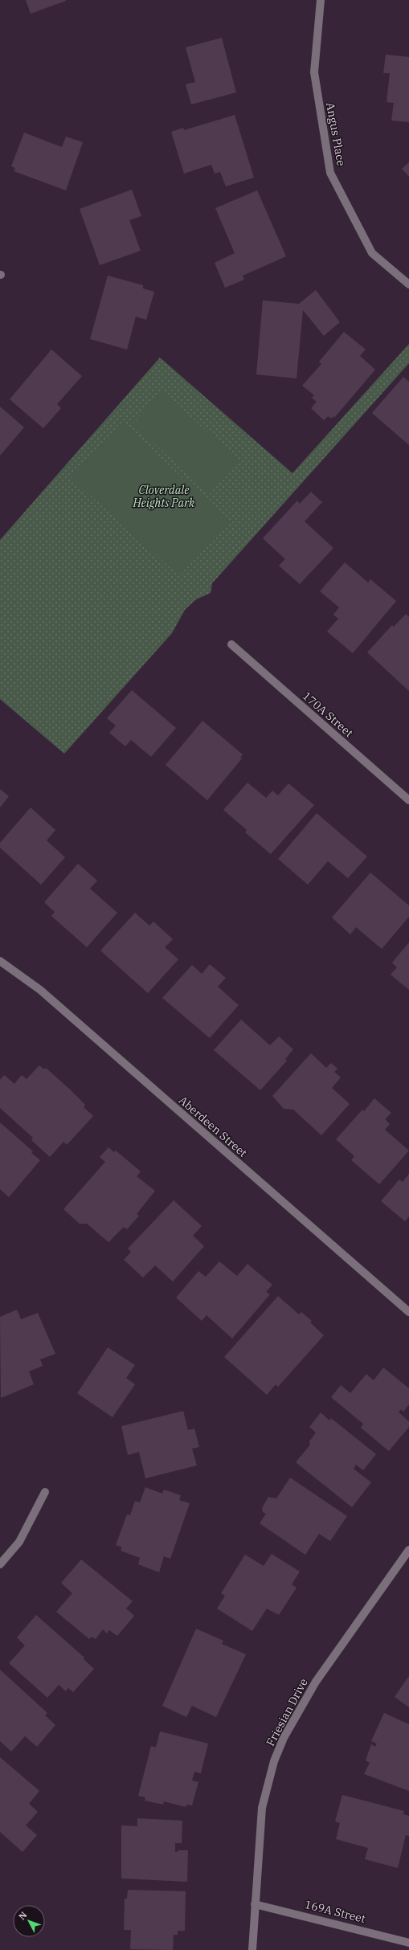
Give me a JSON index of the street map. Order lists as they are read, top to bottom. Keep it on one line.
{"streets":{"street":["Angus Place","170A Street","Aberdeen Street","Friesian Drive","169A Street"]},"crossings":[["Friesian Drive","169A Street"]],"parks":["Cloverdale Heights Park"],"north":"top left"}
